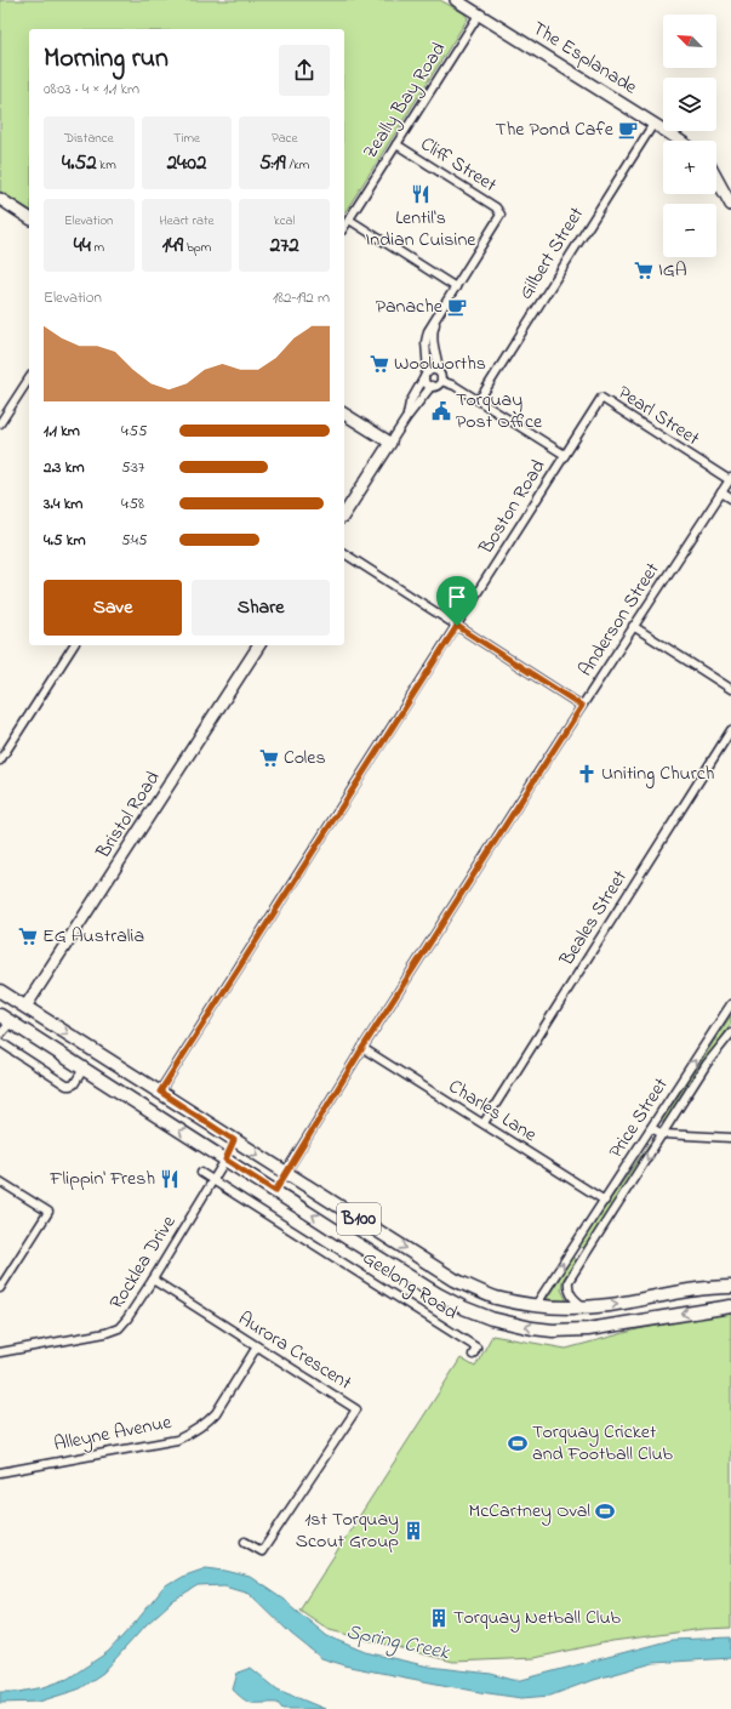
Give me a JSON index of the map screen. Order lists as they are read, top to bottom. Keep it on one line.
{"streets":{"main road":["B100"],"street":["The Esplanade","Zeally Bay Road","Cliff Street","Gilbert Street","Pearl Street","Boston Road","Anderson Street","Bristol Road","Beales Street","Charles Lane","Price Street","Rocklea Drive","Geelong Road","Aurora Crescent","Alleyne Avenue"]},"crossings":[["The Esplanade","Zeally Bay Road"],["The Esplanade","Gilbert Street"],["Zeally Bay Road","Cliff Street"],["Pearl Street","Boston Road"],["Pearl Street","Anderson Street"],["Boston Road","B100"],["Anderson Street","Charles Lane"],["Anderson Street","B100"],["Bristol Road","B100"],["Beales Street","Charles Lane"],["Charles Lane","Price Street"],["Price Street","B100"],["B100","Rocklea Drive"],["Rocklea Drive","Geelong Road"],["Rocklea Drive","Aurora Crescent"],["Aurora Crescent","Alleyne Avenue"]],"water":["Spring Creek"],"places":{"cafe":["The Pond Cafe","Panache"],"restaurant":["Lentil's Indian Cuisine","Flippin' Fresh"],"supermarket":["IGA","Woolworths","Coles","EG Australia"],"public building":["Torquay Post Office"],"church":["Uniting Church"],"sports":["Torquay Cricket and Football Club","McCartney Oval"],"building":["1st Torquay Scout Group","Torquay Netball Club"]},"north":"top left","page":{"map_buttons":["+","−"],"heading":["Morning run","08:03 · 4 × 1.1 km"],"stats":[["Distance","4.52 km"],["Time","24:02"],["Pace","5:19 /km"],["Elevation","44 m"],["Heart rate","149 bpm"],["kcal","272"]],"chart":["Elevation","182–192 m"],"list":[{"name":"1.1 km","note":"4:55"},{"name":"2.3 km","note":"5:37"},{"name":"3.4 km","note":"4:58"},{"name":"4.5 km","note":"5:45"}],"buttons":["Save","Share"]}}
